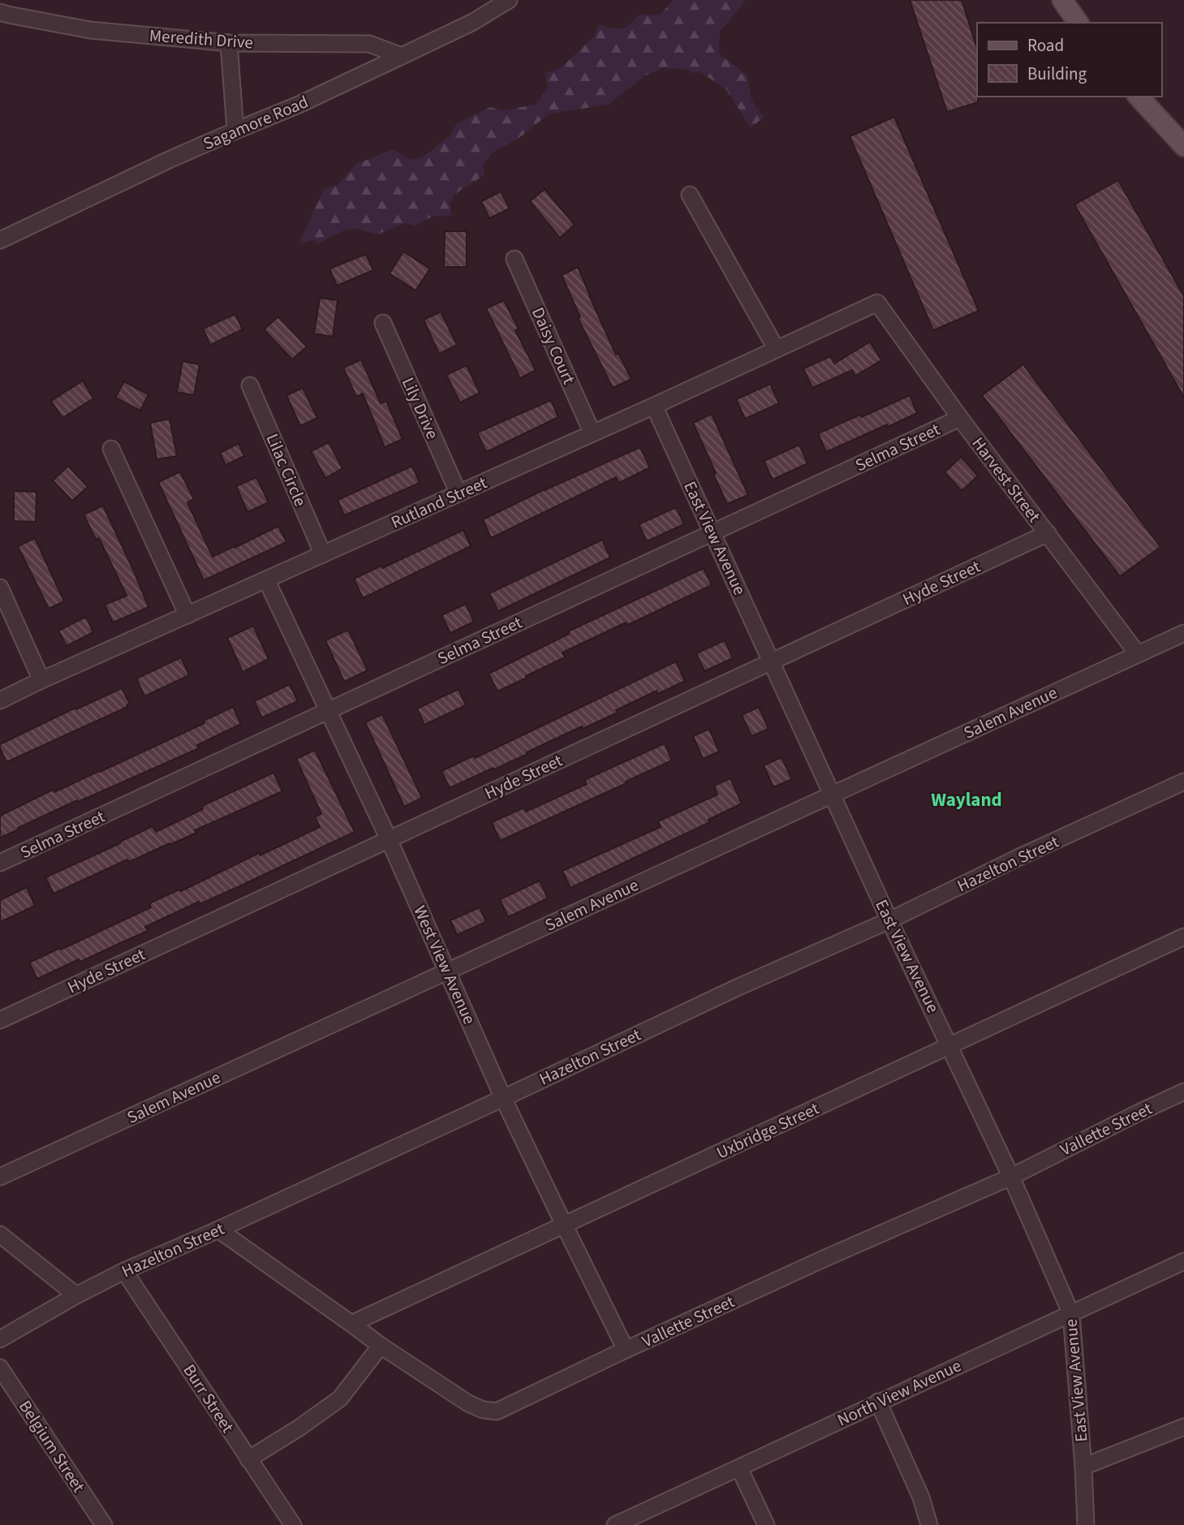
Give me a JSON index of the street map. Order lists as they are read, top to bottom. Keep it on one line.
{"streets":{"street":["Meredith Drive","Sagamore Road","Daisy Court","Lily Drive","Selma Street","Lilac Circle","Harvest Street","Rutland Street","East View Avenue","Hyde Street","Salem Avenue","Hazelton Street","West View Avenue","Vallette Street","Uxbridge Street","North View Avenue","Burr Street","Belgium Street"]},"crossings":[["Meredith Drive","Sagamore Road"],["Daisy Court","Rutland Street"],["Lily Drive","Rutland Street"],["Selma Street","Harvest Street"],["Selma Street","East View Avenue"],["Selma Street","West View Avenue"],["Lilac Circle","Rutland Street"],["Harvest Street","Rutland Street"],["Harvest Street","Hyde Street"],["Harvest Street","Salem Avenue"],["Rutland Street","East View Avenue"],["Rutland Street","West View Avenue"],["East View Avenue","Hyde Street"],["East View Avenue","Salem Avenue"],["East View Avenue","Hazelton Street"],["East View Avenue","Vallette Street"],["East View Avenue","Uxbridge Street"],["East View Avenue","North View Avenue"],["Hyde Street","West View Avenue"],["Salem Avenue","West View Avenue"],["Hazelton Street","West View Avenue"],["Hazelton Street","Vallette Street"],["Hazelton Street","Burr Street"],["West View Avenue","Vallette Street"],["West View Avenue","Uxbridge Street"],["Vallette Street","Uxbridge Street"]],"districts":["Wayland"],"legend":["Road","Building"]}
